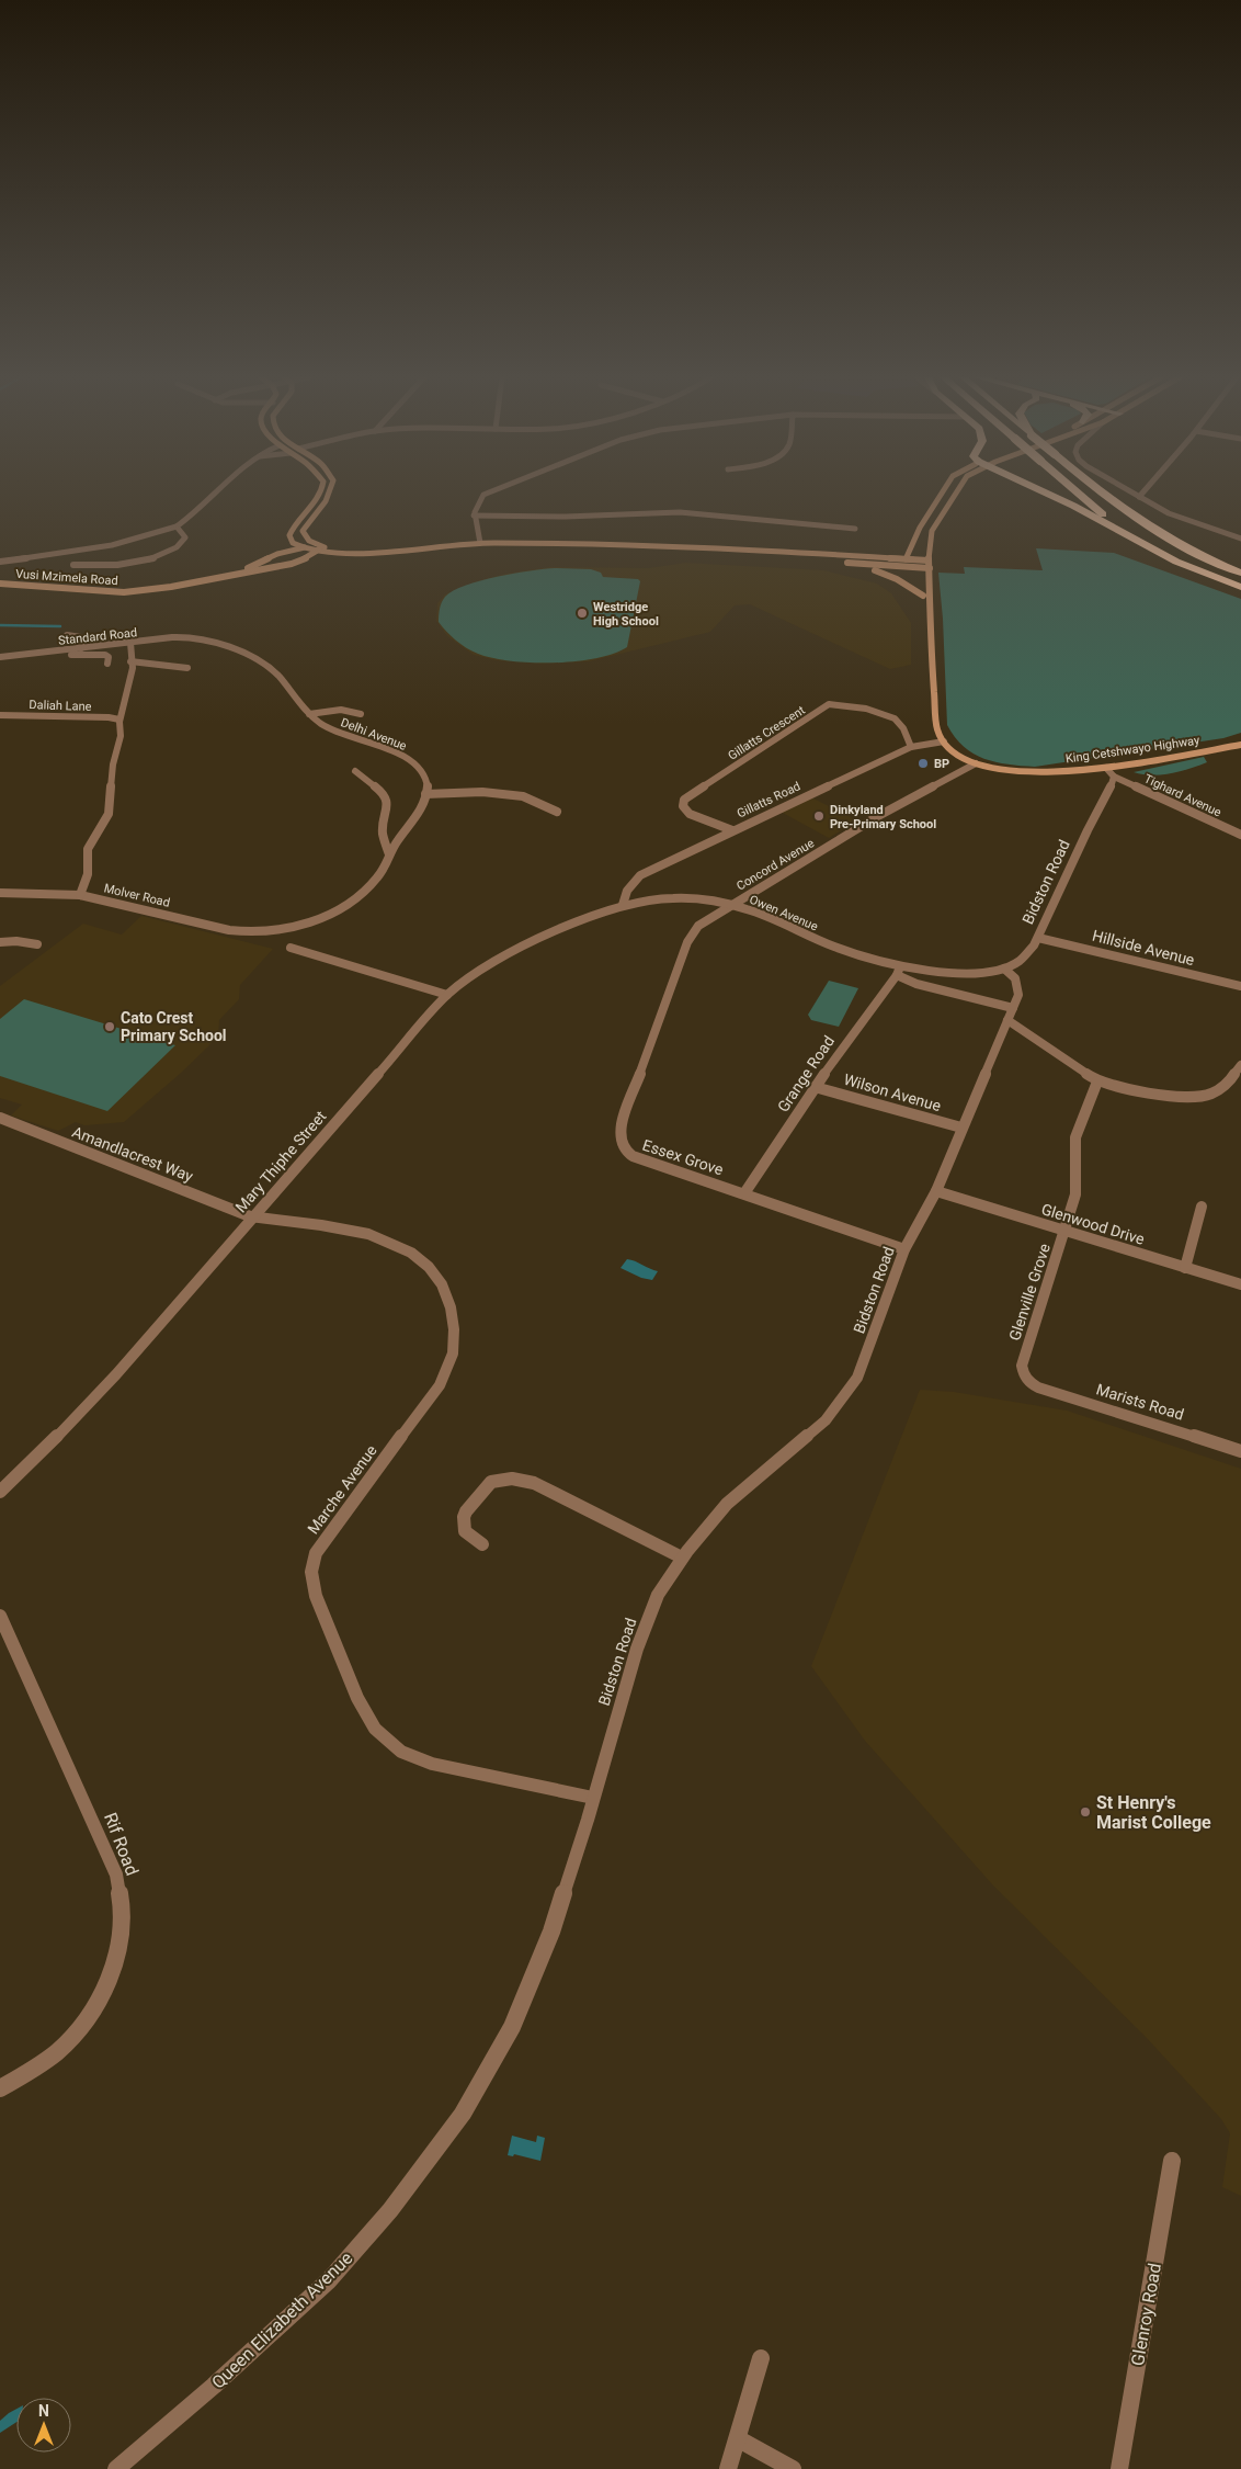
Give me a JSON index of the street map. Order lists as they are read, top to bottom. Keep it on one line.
{"streets":{"main road":["Vusi Mzimela Road","King Cetshwayo Highway"],"street":["Standard Road","Daliah Lane","Gillatts Crescent","Delhi Avenue","Tighard Avenue","Gillatts Road","Concord Avenue","Bidston Road","Molver Road","Owen Avenue","Hillside Avenue","Grange Road","Wilson Avenue","Amandlacrest Way","Essex Grove","Mary Thiphe Street","Glenwood Drive","Glenville Grove","Marists Road","Marche Avenue","Rif Road","Glenroy Road","Queen Elizabeth Avenue"]},"crossings":[["Standard Road","Delhi Avenue"],["Gillatts Crescent","Gillatts Road"],["King Cetshwayo Highway","Gillatts Road"],["King Cetshwayo Highway","Concord Avenue"],["Tighard Avenue","Bidston Road"],["Gillatts Road","Owen Avenue"],["Gillatts Road","Mary Thiphe Street"],["Concord Avenue","Owen Avenue"],["Concord Avenue","Essex Grove"],["Bidston Road","Owen Avenue"],["Bidston Road","Hillside Avenue"],["Bidston Road","Wilson Avenue"],["Bidston Road","Essex Grove"],["Bidston Road","Glenwood Drive"],["Bidston Road","Marche Avenue"],["Bidston Road","Queen Elizabeth Avenue"],["Owen Avenue","Grange Road"],["Owen Avenue","Essex Grove"],["Owen Avenue","Mary Thiphe Street"],["Grange Road","Wilson Avenue"],["Grange Road","Essex Grove"],["Amandlacrest Way","Mary Thiphe Street"],["Amandlacrest Way","Marche Avenue"],["Mary Thiphe Street","Marche Avenue"],["Glenwood Drive","Glenville Grove"],["Glenville Grove","Marists Road"],["Marche Avenue","Queen Elizabeth Avenue"]],"places":["Westridge High School","BP","Dinkyland Pre-Primary School","Cato Crest Primary School","St Henry's Marist College"],"north":"top"}
